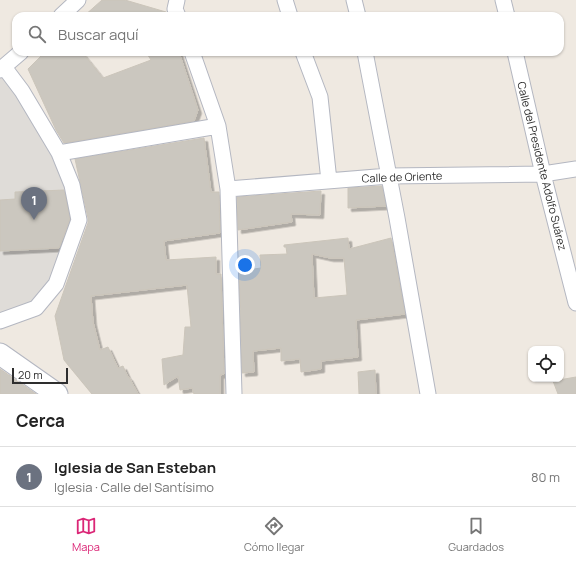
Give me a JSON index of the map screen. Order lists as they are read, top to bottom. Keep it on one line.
{"streets":{"street":["Calle del Presidente Adolfo Suárez","Calle de Oriente"]},"crossings":[["Calle del Presidente Adolfo Suárez","Calle de Oriente"]],"scale_bar":"20 m","page":{"search":"Buscar aquí","pins":"1","scale":"20 m","heading":"Cerca","list":[{"mark":"1","name":"Iglesia de San Esteban","note":"Iglesia · Calle del Santísimo","value":"80 m"}],"nav":["Mapa","Cómo llegar","Guardados"]}}
